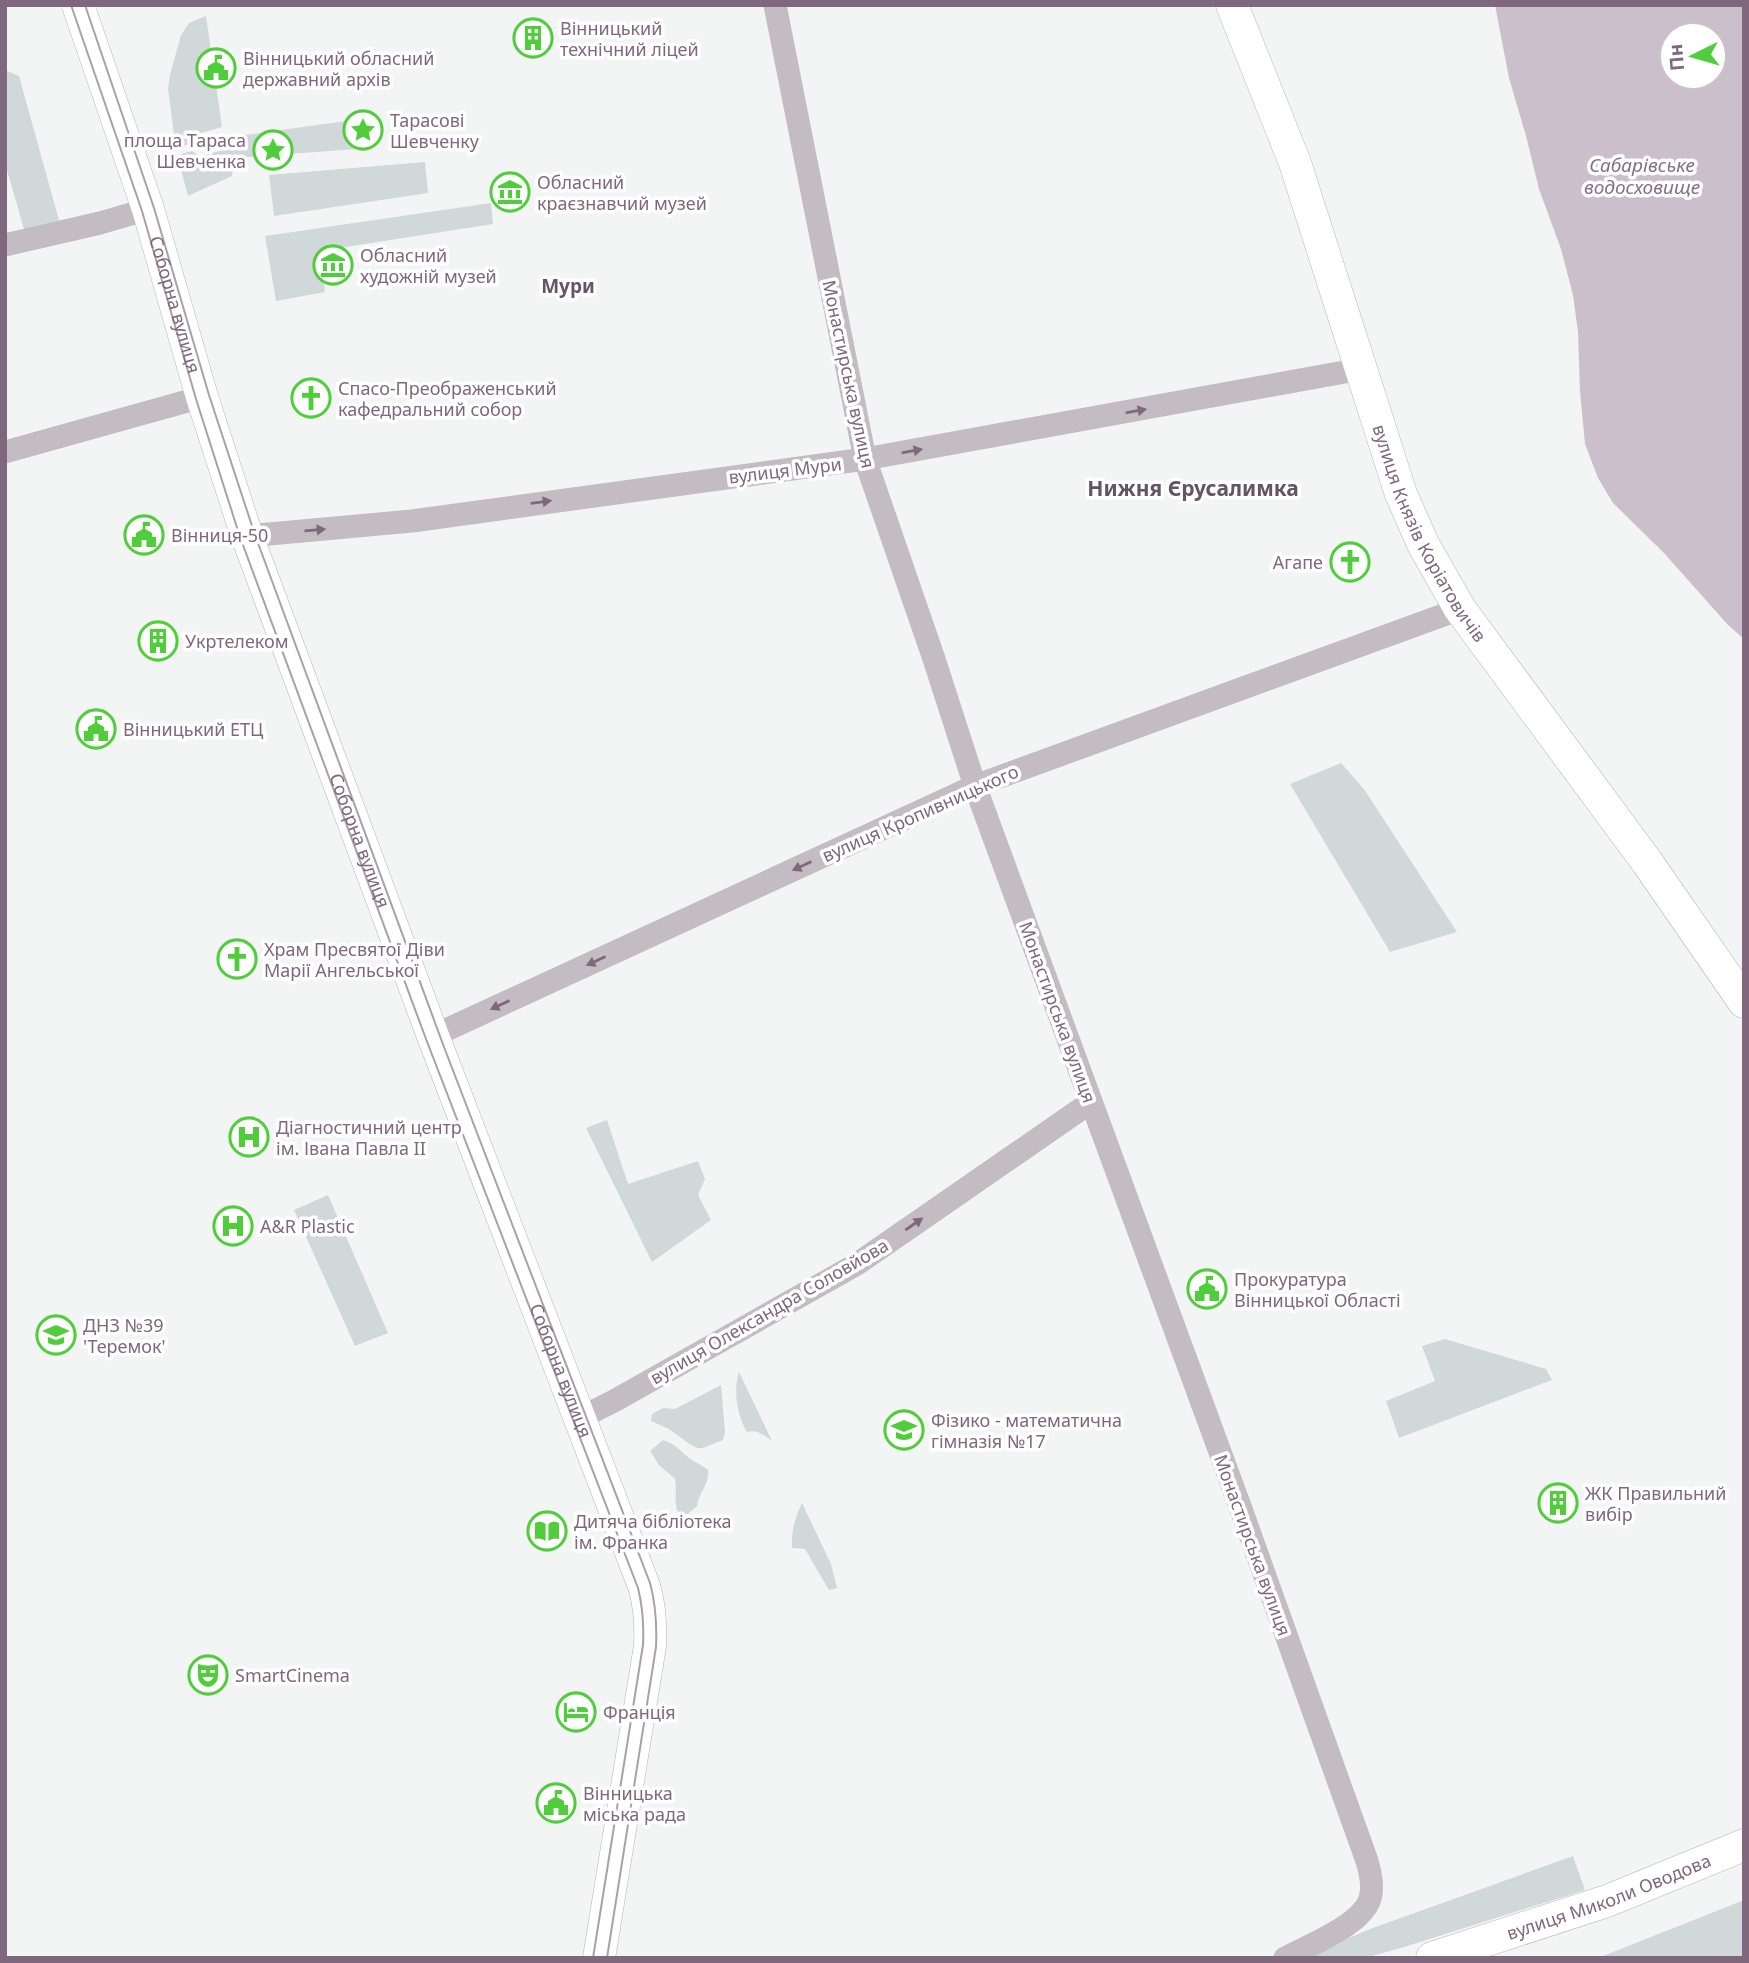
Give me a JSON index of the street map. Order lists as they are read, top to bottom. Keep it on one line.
{"streets":{"street":["Соборна вулиця","Монастирська вулиця","вулиця Мури","вулиця Князів Коріатовичів","вулиця Кропивницького","вулиця Олександра Соловйова","вулиця Миколи Оводова"]},"crossings":[["Соборна вулиця","вулиця Мури"],["Соборна вулиця","вулиця Кропивницького"],["Соборна вулиця","вулиця Олександра Соловйова"],["Монастирська вулиця","вулиця Мури"],["Монастирська вулиця","вулиця Кропивницького"],["Монастирська вулиця","вулиця Олександра Соловйова"],["вулиця Мури","вулиця Князів Коріатовичів"],["вулиця Князів Коріатовичів","вулиця Кропивницького"]],"one_way":["вулиця Мури","вулиця Кропивницького","вулиця Олександра Соловйова"],"districts":["Мури","Нижня Єрусалимка"],"water":["Сабарівське водосховище"],"places":{"building":["Вінницький технічний ліцей","Укртелеком","ЖК Правильний вибір"],"public building":["Вінницький обласний державний архів","Вінниця-50","Вінницький ЕТЦ","Прокуратура Вінницької Області","Вінницька міська рада"],"place":["Тарасові Шевченку","площа Тараса Шевченка"],"museum":["Обласний краєзнавчий музей","Обласний художній музей"],"church":["Спасо-Преображенський кафедральний собор","Агапе","Храм Пресвятої Діви Марії Ангельської"],"hospital":["Діагностичний центр ім. Івана Павла II","A&R Plastic"],"school or university":["ДНЗ №39 'Теремок'","Фізико - математична гімназія №17"],"library":["Дитяча бібліотека ім. Франка"],"theatre":["SmartCinema"],"hotel":["Франція"]},"north":"left"}
